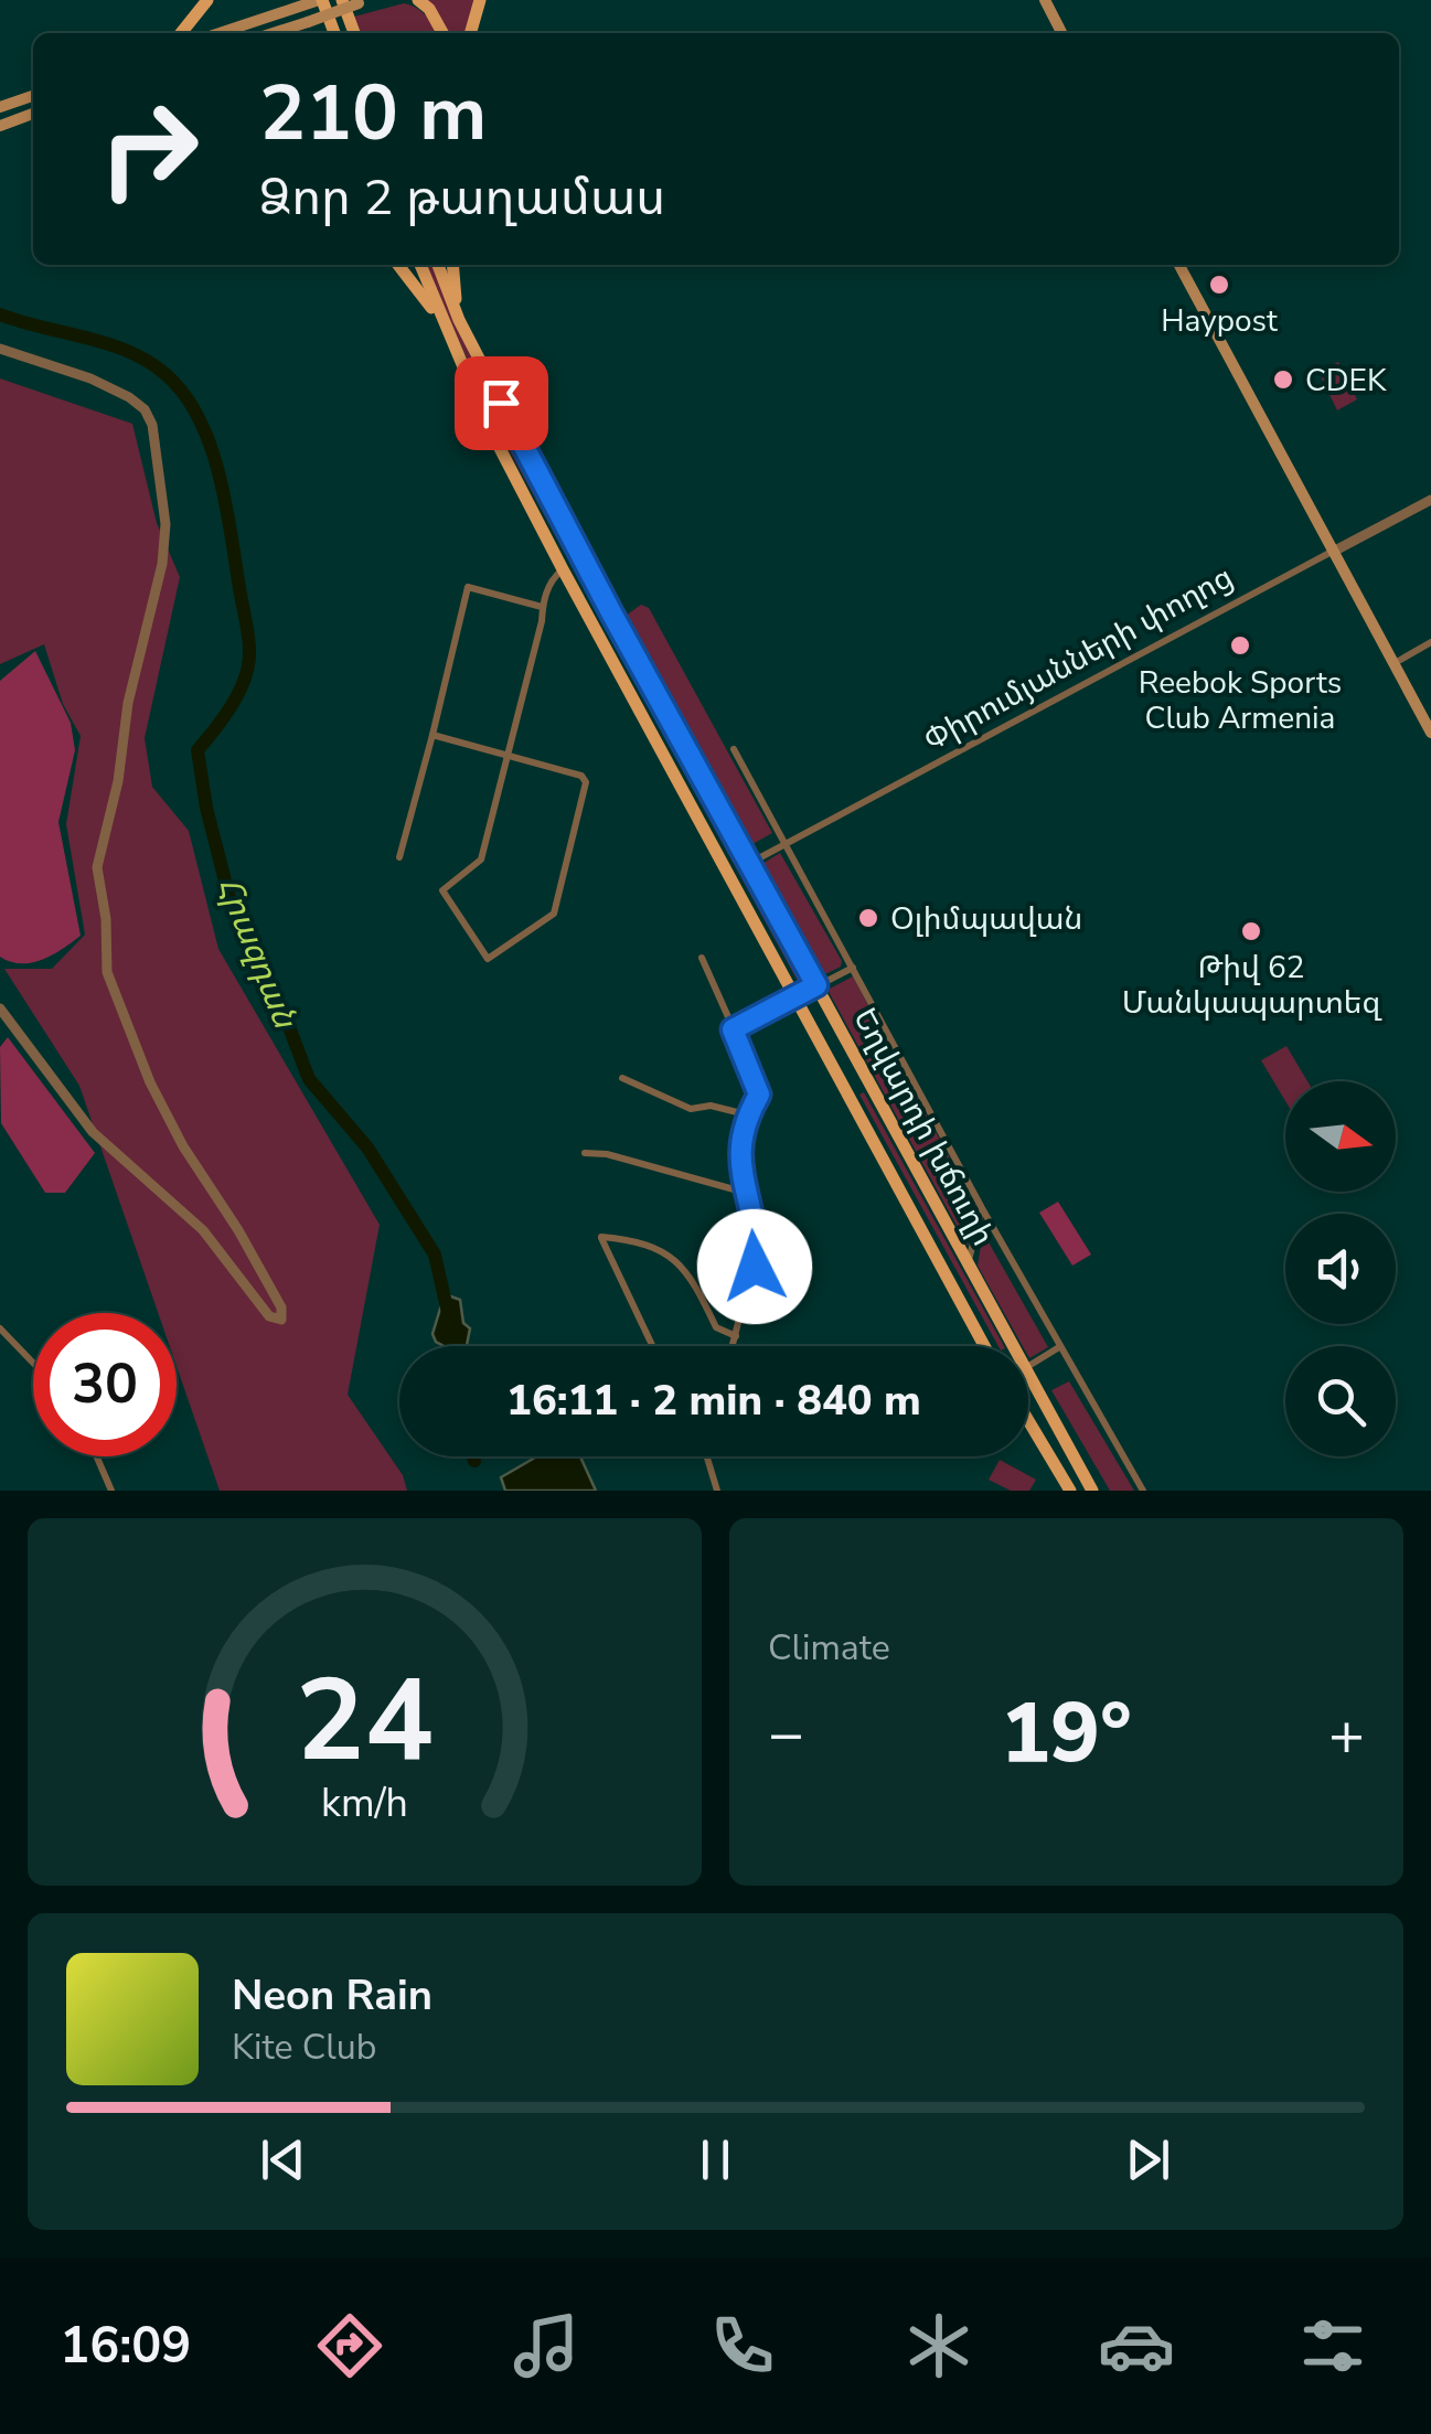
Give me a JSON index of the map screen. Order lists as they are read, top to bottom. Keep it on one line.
{"streets":{"main road":["Եղվարդի խճուղի"],"street":["Փիրումյանների փողոց"]},"crossings":[["Փիրումյանների փողոց","Եղվարդի խճուղի"]],"water":["Հրազդան"],"places":["Haypost","CDEK","Reebok Sports Club Armenia","Օլիմպավան","Թիվ 62 Մանկապարտեզ"],"north":"right","page":{"turn":["210 m","Ձոր 2 թաղամաս"],"limit":"30","trip":"16:11 · 2 min · 840 m","tile":"Climate","heat":["−","19°","+"],"song":["Neon Rain","Kite Club"],"tabs":"16:09","gauge":["24","km/h"]}}
